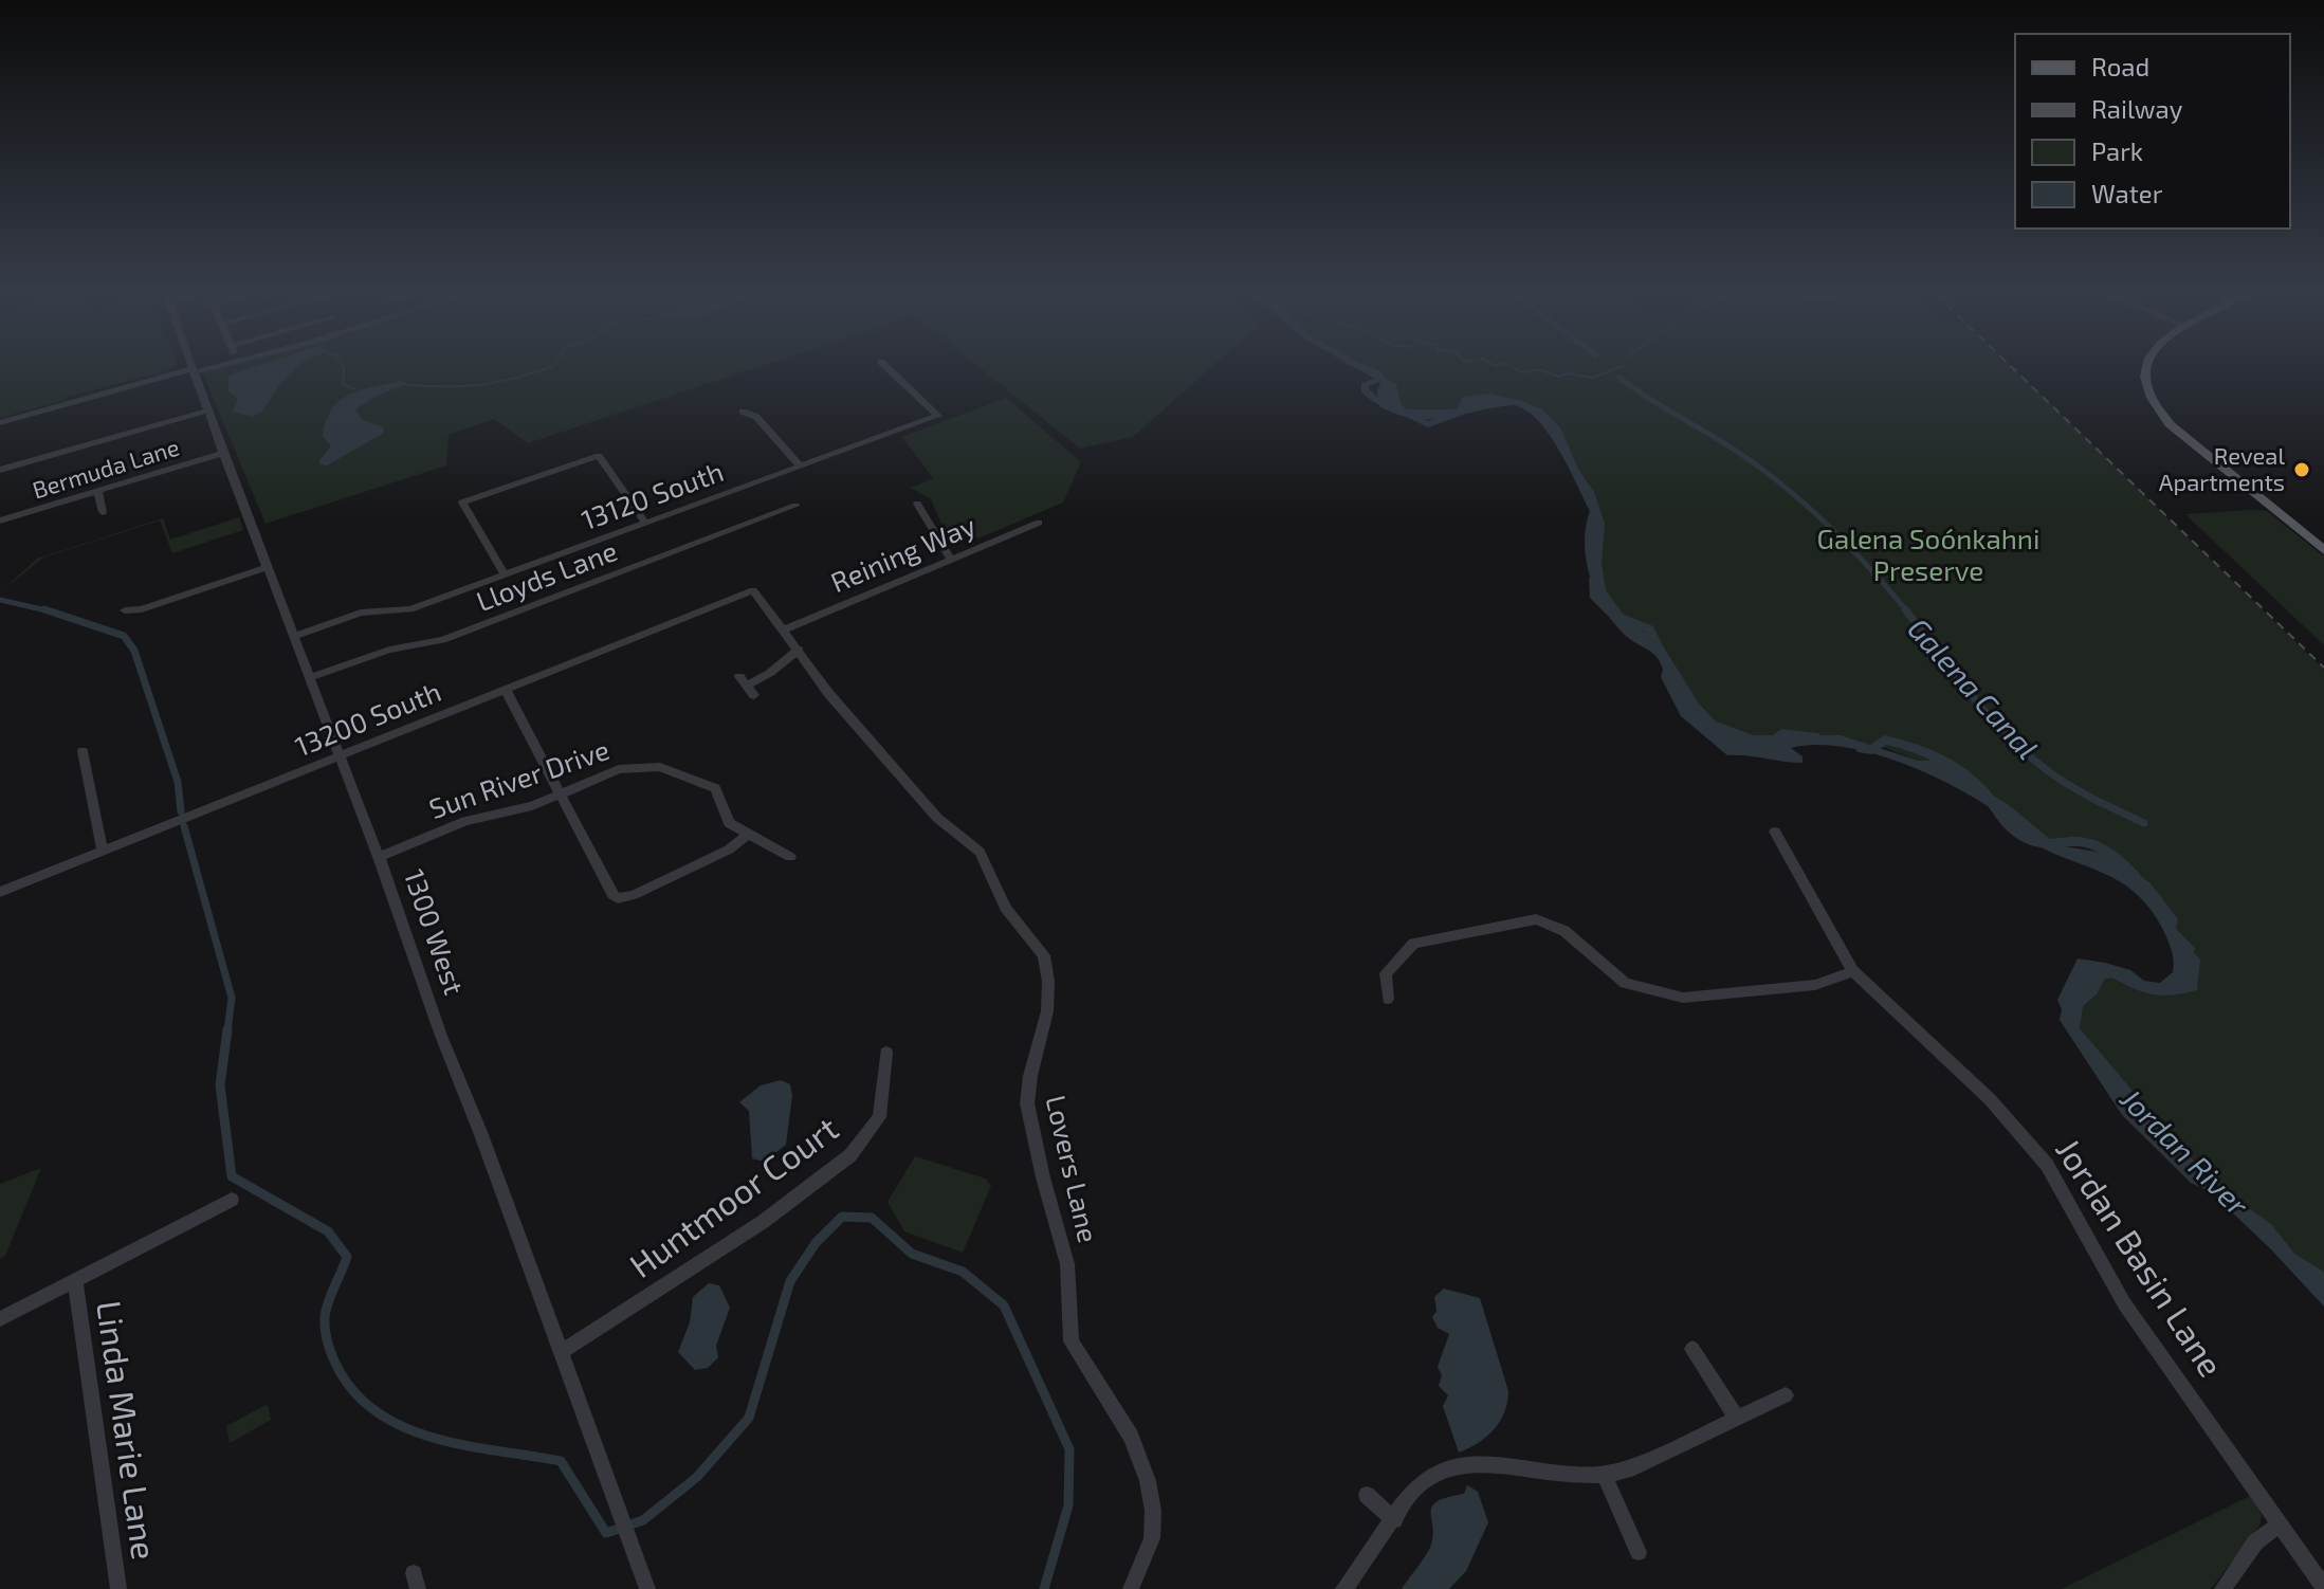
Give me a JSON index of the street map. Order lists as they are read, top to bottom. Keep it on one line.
{"streets":{"street":["Bermuda Lane","13120 South","Reining Way","Lloyds Lane","13200 South","Sun River Drive","1300 West","Lovers Lane","Huntmoor Court","Jordan Basin Lane","Linda Marie Lane"]},"crossings":[["Bermuda Lane","1300 West"],["13120 South","1300 West"],["Reining Way","Lovers Lane"],["Lloyds Lane","1300 West"],["13200 South","1300 West"],["13200 South","Lovers Lane"],["Sun River Drive","1300 West"],["1300 West","Huntmoor Court"]],"water":["Galena Canal","Jordan River"],"parks":["Galena Soónkahni Preserve"],"places":["Reveal Apartments"],"legend":["Road","Railway","Park","Water"]}
